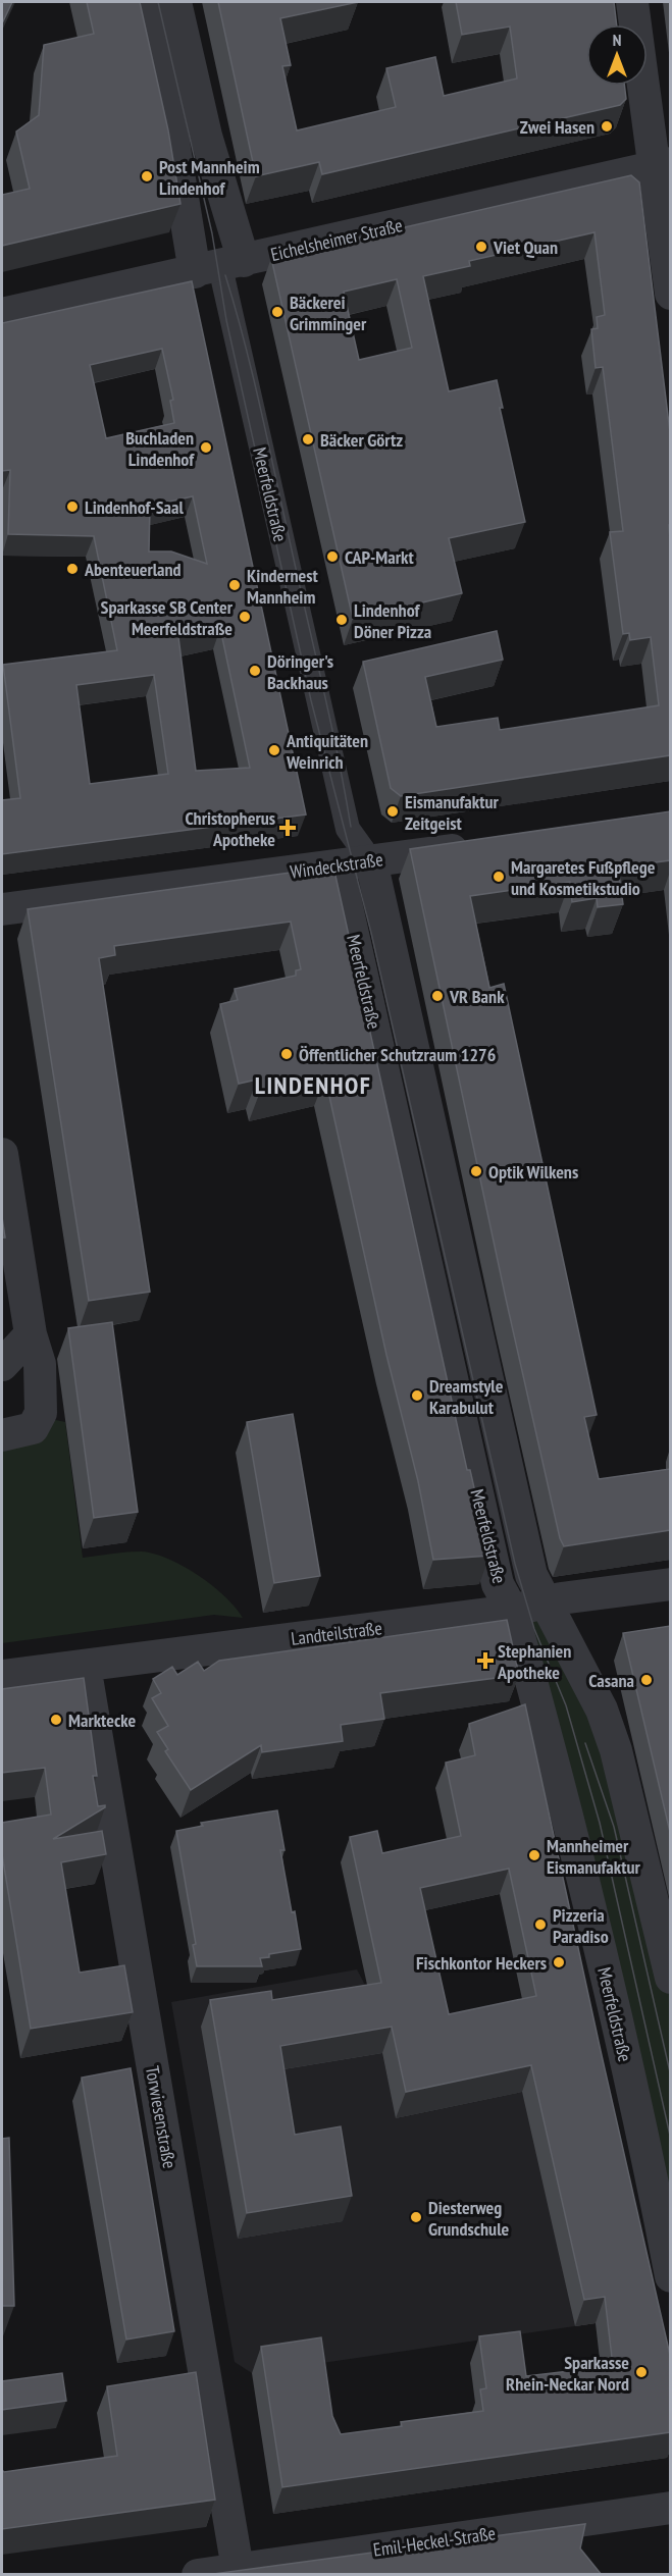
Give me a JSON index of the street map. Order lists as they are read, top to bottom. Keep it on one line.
{"streets":{"street":["Eichelsheimer Straße","Meerfeldstraße","Windeckstraße","Landteilstraße","Torwiesenstraße","Emil-Heckel-Straße"]},"crossings":[["Eichelsheimer Straße","Meerfeldstraße"],["Meerfeldstraße","Windeckstraße"],["Meerfeldstraße","Landteilstraße"],["Landteilstraße","Torwiesenstraße"],["Torwiesenstraße","Emil-Heckel-Straße"]],"districts":["LINDENHOF"],"places":{"other":["Zwei Hasen","Post Mannheim Lindenhof","Viet Quan","Bäckerei Grimminger","Bäcker Görtz","Buchladen Lindenhof","Lindenhof-Saal","CAP-Markt","Abenteuerland","Kindernest Mannheim","Sparkasse SB Center Meerfeldstraße","Lindenhof Döner Pizza","Döringer's Backhaus","Antiquitäten Weinrich","Eismanufaktur Zeitgeist","Margaretes Fußpflege und Kosmetikstudio","VR Bank","Öffentlicher Schutzraum 1276","Optik Wilkens","Dreamstyle Karabulut","Casana","Marktecke","Mannheimer Eismanufaktur","Pizzeria Paradiso","Fischkontor Heckers","Diesterweg Grundschule","Sparkasse Rhein-Neckar Nord"],"health":["Christopherus Apotheke","Stephanien Apotheke"]},"north":"top"}
